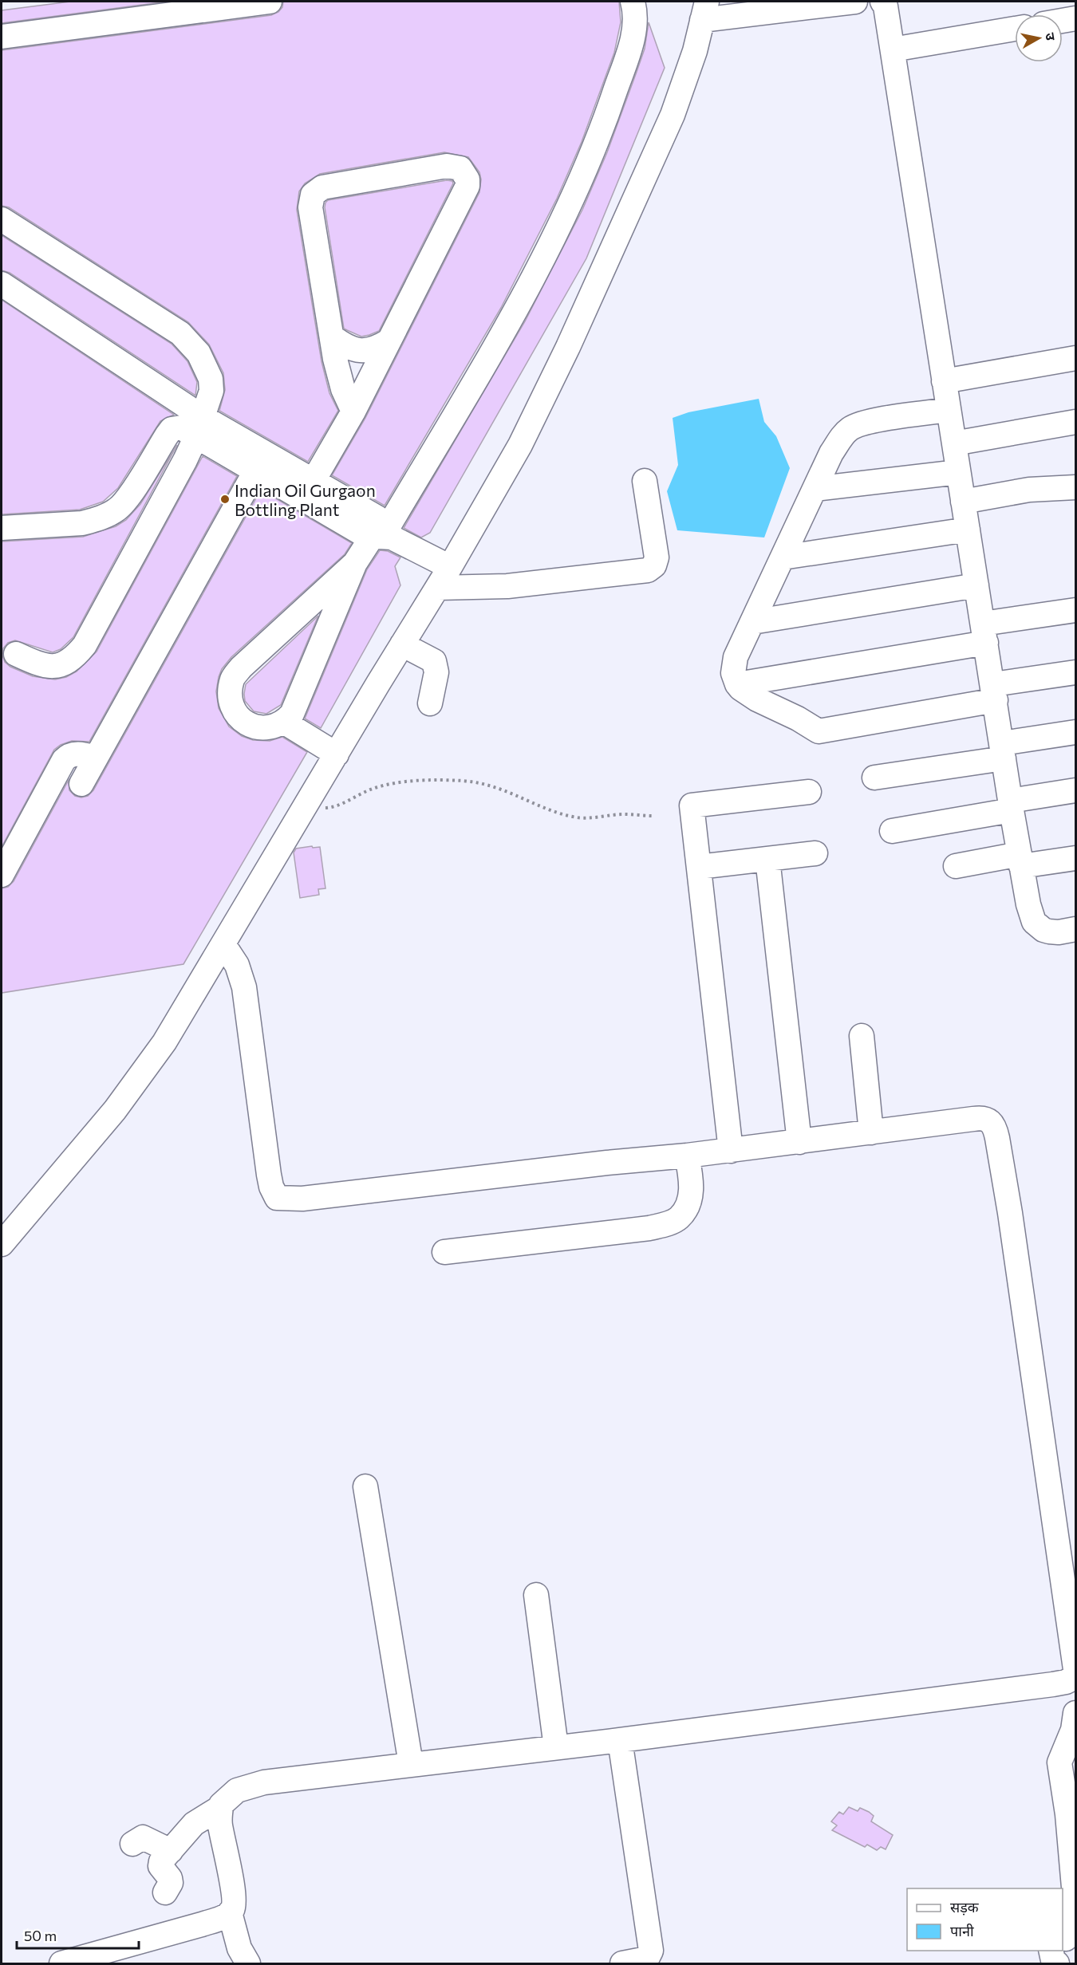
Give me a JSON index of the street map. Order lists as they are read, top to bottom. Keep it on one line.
{"places":["Indian Oil Gurgaon Bottling Plant"],"legend":["सड़क","पानी"],"scale_bar":"50 m","north":"right"}
